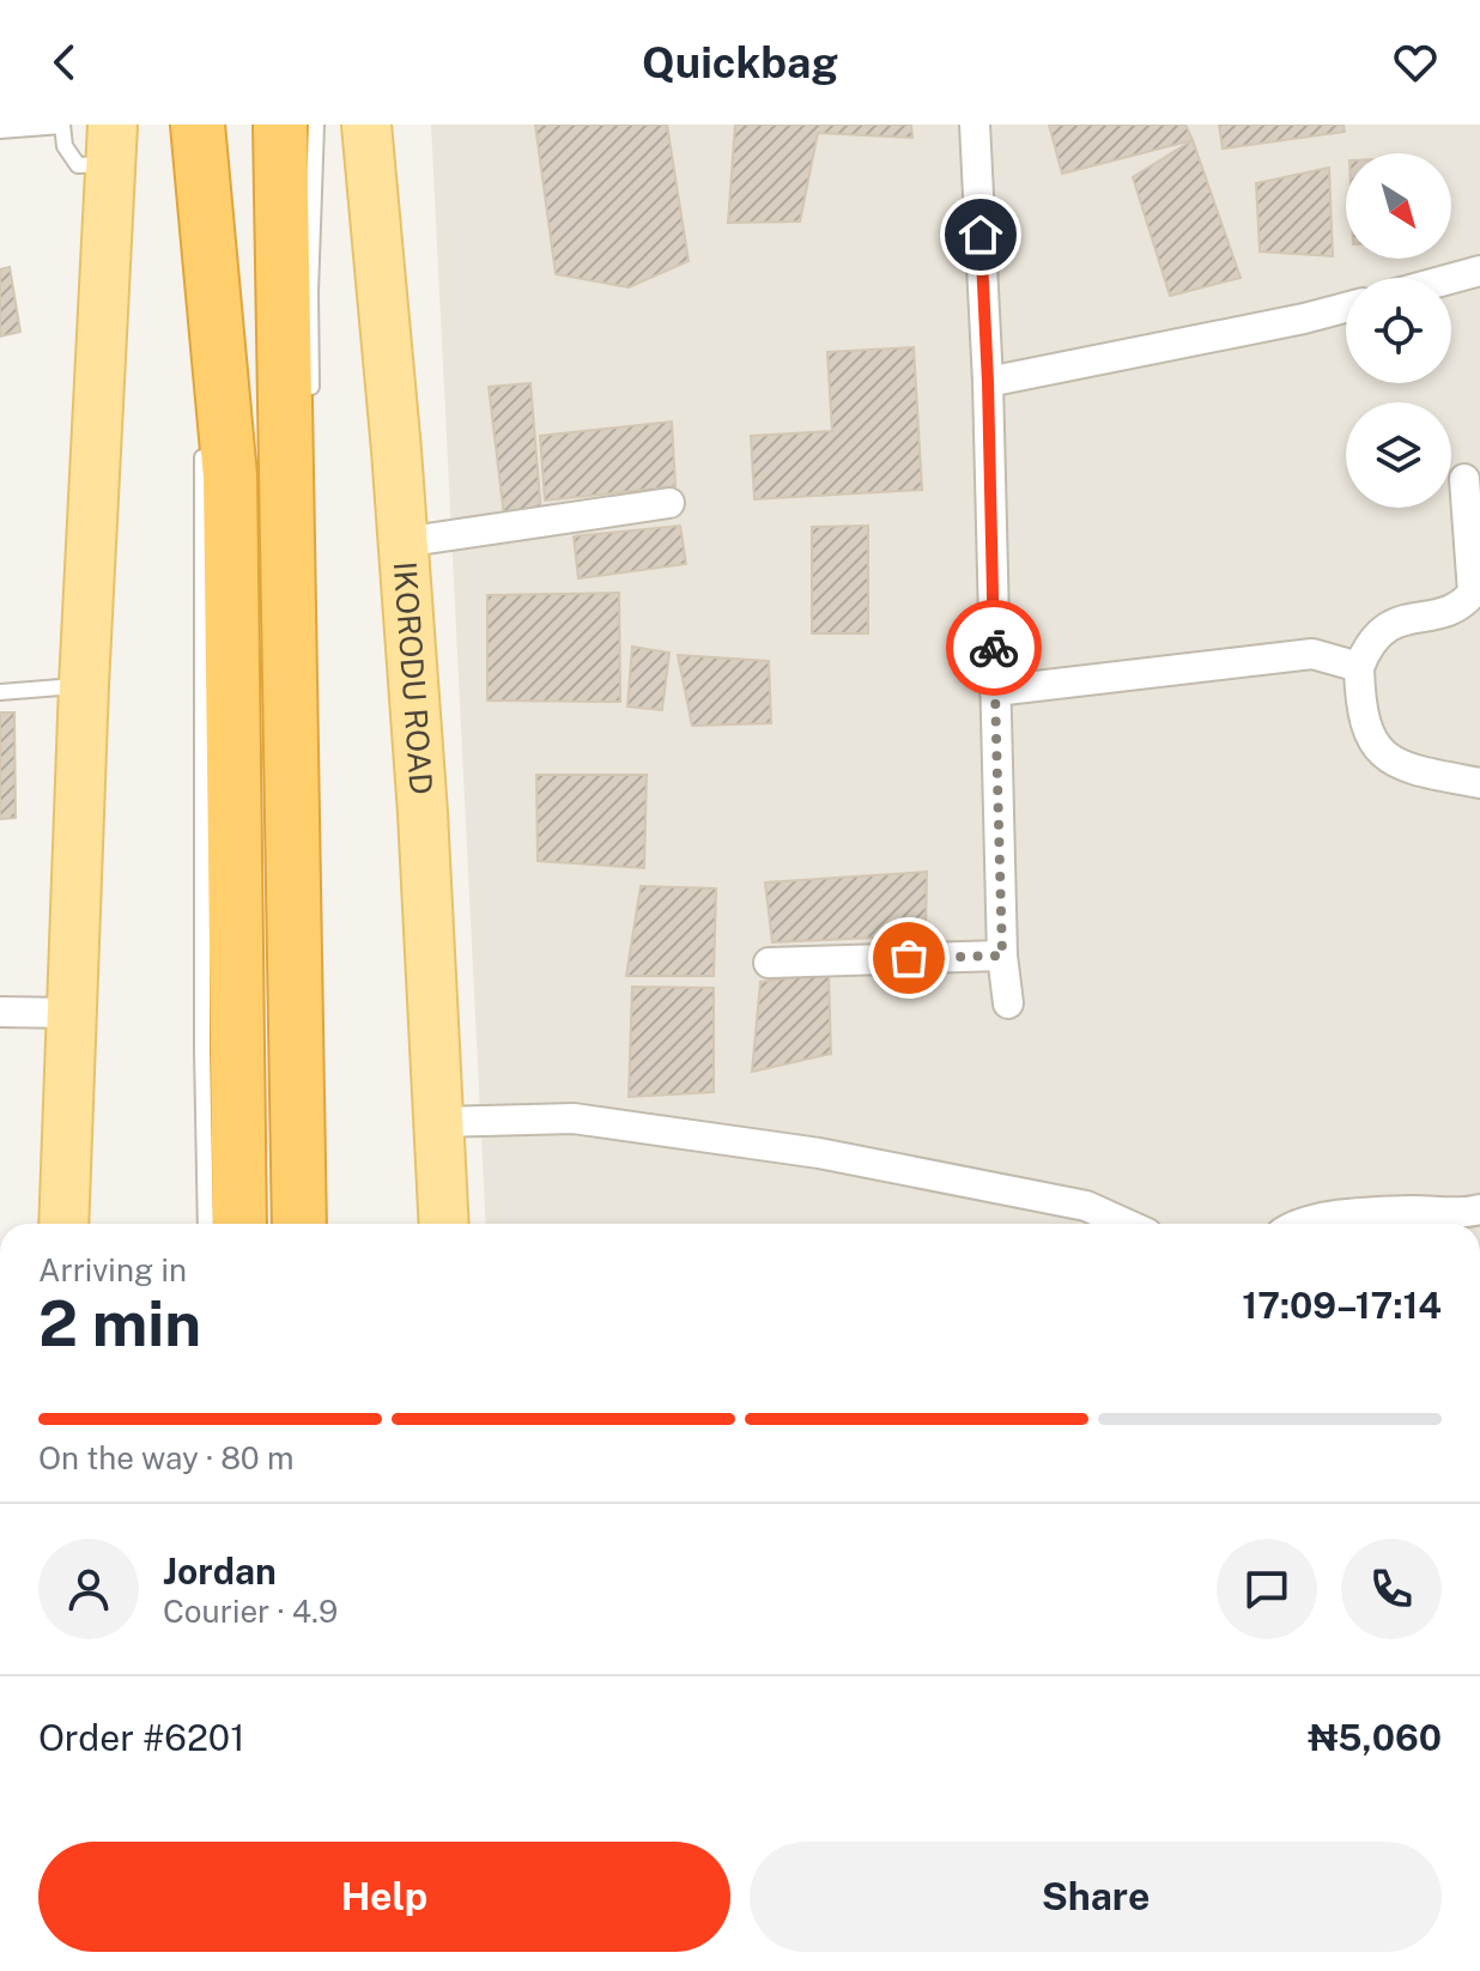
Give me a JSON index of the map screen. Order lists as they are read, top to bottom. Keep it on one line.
{"streets":{"main road":["IKORODU ROAD"]},"north":"bottom right","page":{"header":"Quickbag","heading":["2 min","Arriving in","17:09–17:14"],"panel":["Jordan","Courier · 4.9","Order #6201","₦5,060"],"bar":"On the way · 80 m","buttons":["Help","Share"]}}
